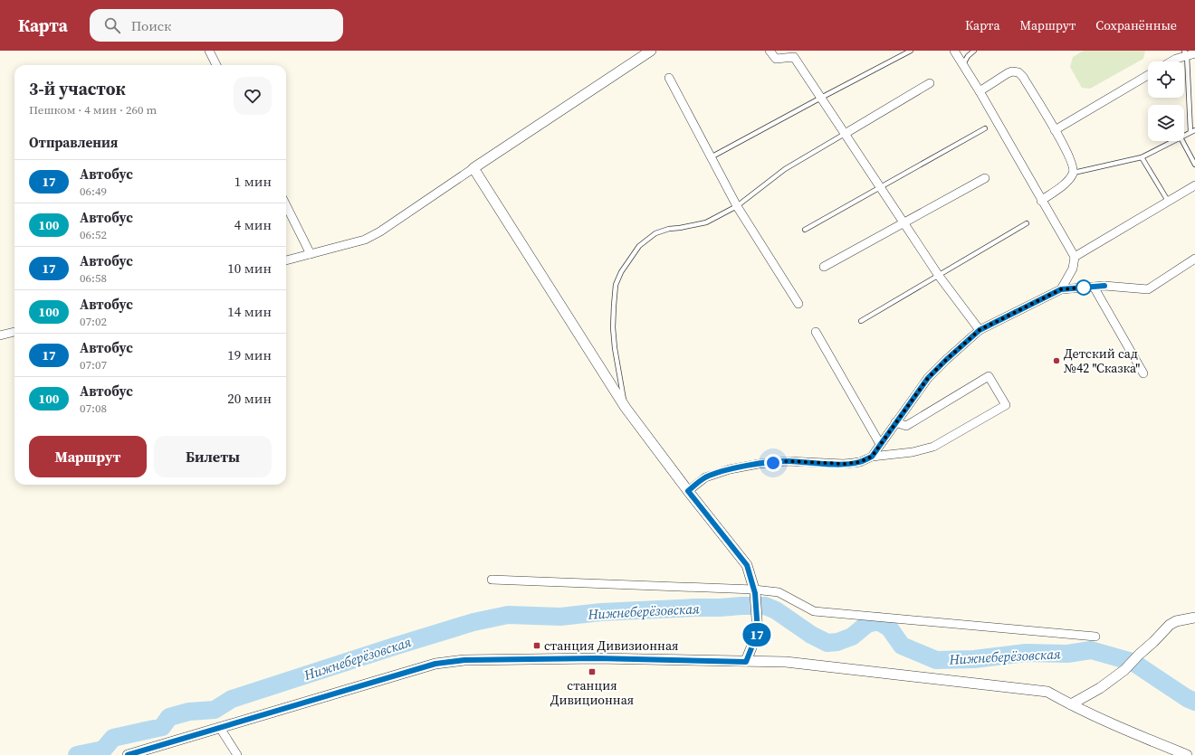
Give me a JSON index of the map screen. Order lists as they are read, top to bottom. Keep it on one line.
{"water":["Нижнеберёзовская"],"places":{"other":["Детский сад №42 \"Сказка\""],"transit":["станция Дивизионная","станция Дивиционная"]},"lines":["bus line 17"],"page":{"header":"Карта","search":"Поиск","nav":["Карта","Маршрут","Сохранённые"],"on_map":"17","heading":[["3-й участок","Пешком · 4 мин · 260 m"],"Отправления"],"list":[{"mark":"17","name":"Автобус","note":"06:49","value":"1 мин"},{"mark":"100","name":"Автобус","note":"06:52","value":"4 мин"},{"mark":"17","name":"Автобус","note":"06:58","value":"10 мин"},{"mark":"100","name":"Автобус","note":"07:02","value":"14 мин"},{"mark":"17","name":"Автобус","note":"07:07","value":"19 мин"},{"mark":"100","name":"Автобус","note":"07:08","value":"20 мин"}],"buttons":["Маршрут","Билеты"]}}
